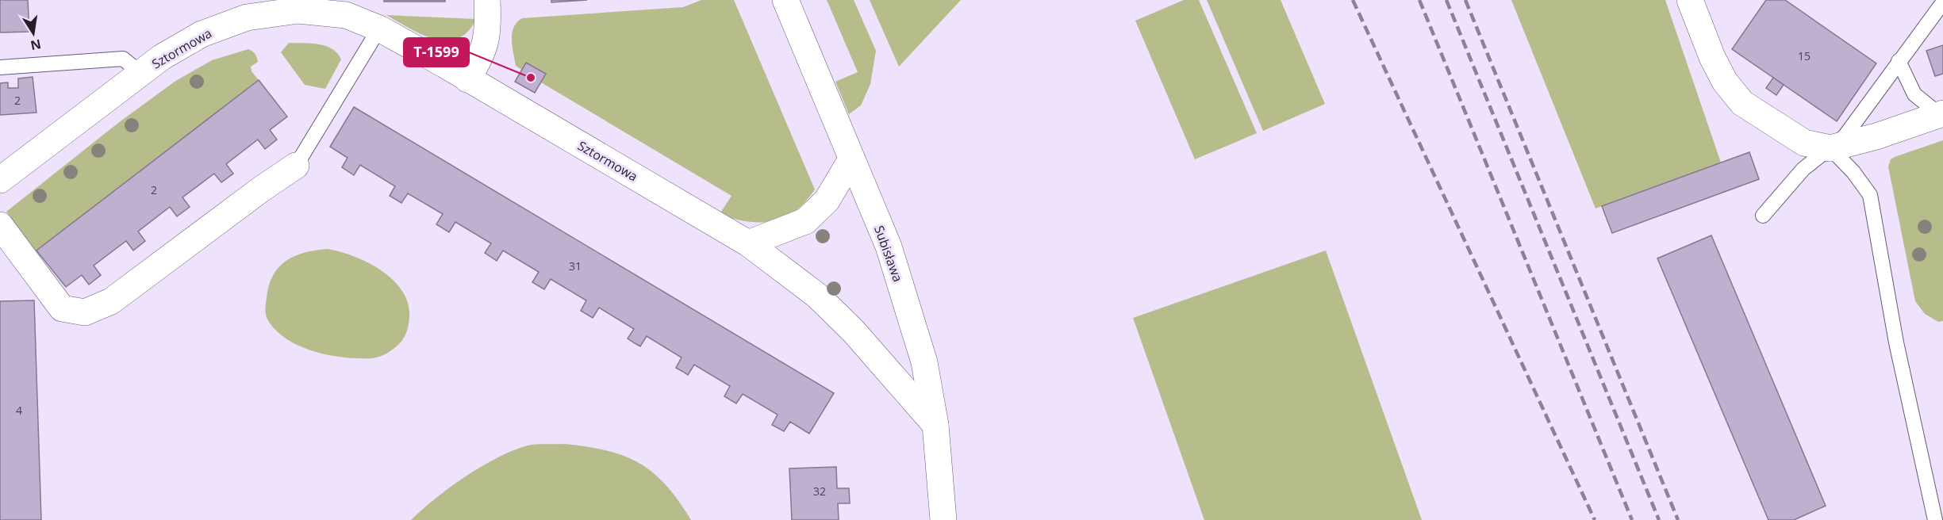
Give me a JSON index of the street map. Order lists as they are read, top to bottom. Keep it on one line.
{"streets":{"street":["Sztormowa","Subisława"]},"crossings":[["Sztormowa","Subisława"]],"places":["T-1599"],"house_numbers":["15","2","2","31","4","32"],"north":"bottom"}
